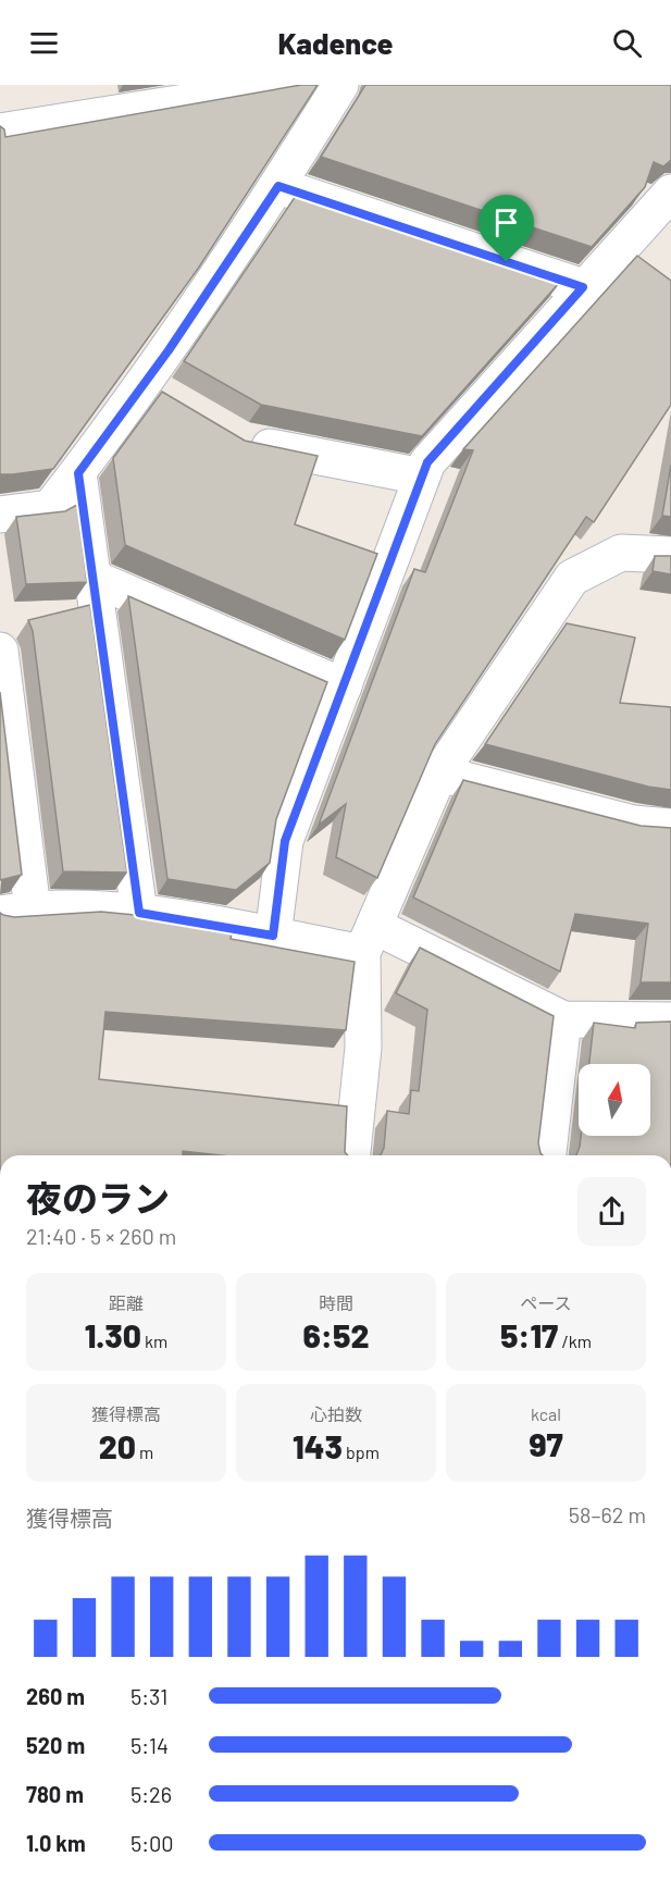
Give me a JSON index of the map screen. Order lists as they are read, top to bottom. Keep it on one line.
{"north":"top","page":{"header":"Kadence","heading":["夜のラン","21:40 · 5 × 260 m"],"stats":[["距離","1.30 km"],["時間","6:52"],["ペース","5:17 /km"],["獲得標高","20 m"],["心拍数","143 bpm"],["kcal","97"]],"chart":["獲得標高","58–62 m"],"list":[{"name":"260 m","note":"5:31"},{"name":"520 m","note":"5:14"},{"name":"780 m","note":"5:26"},{"name":"1.0 km","note":"5:00"}]}}
